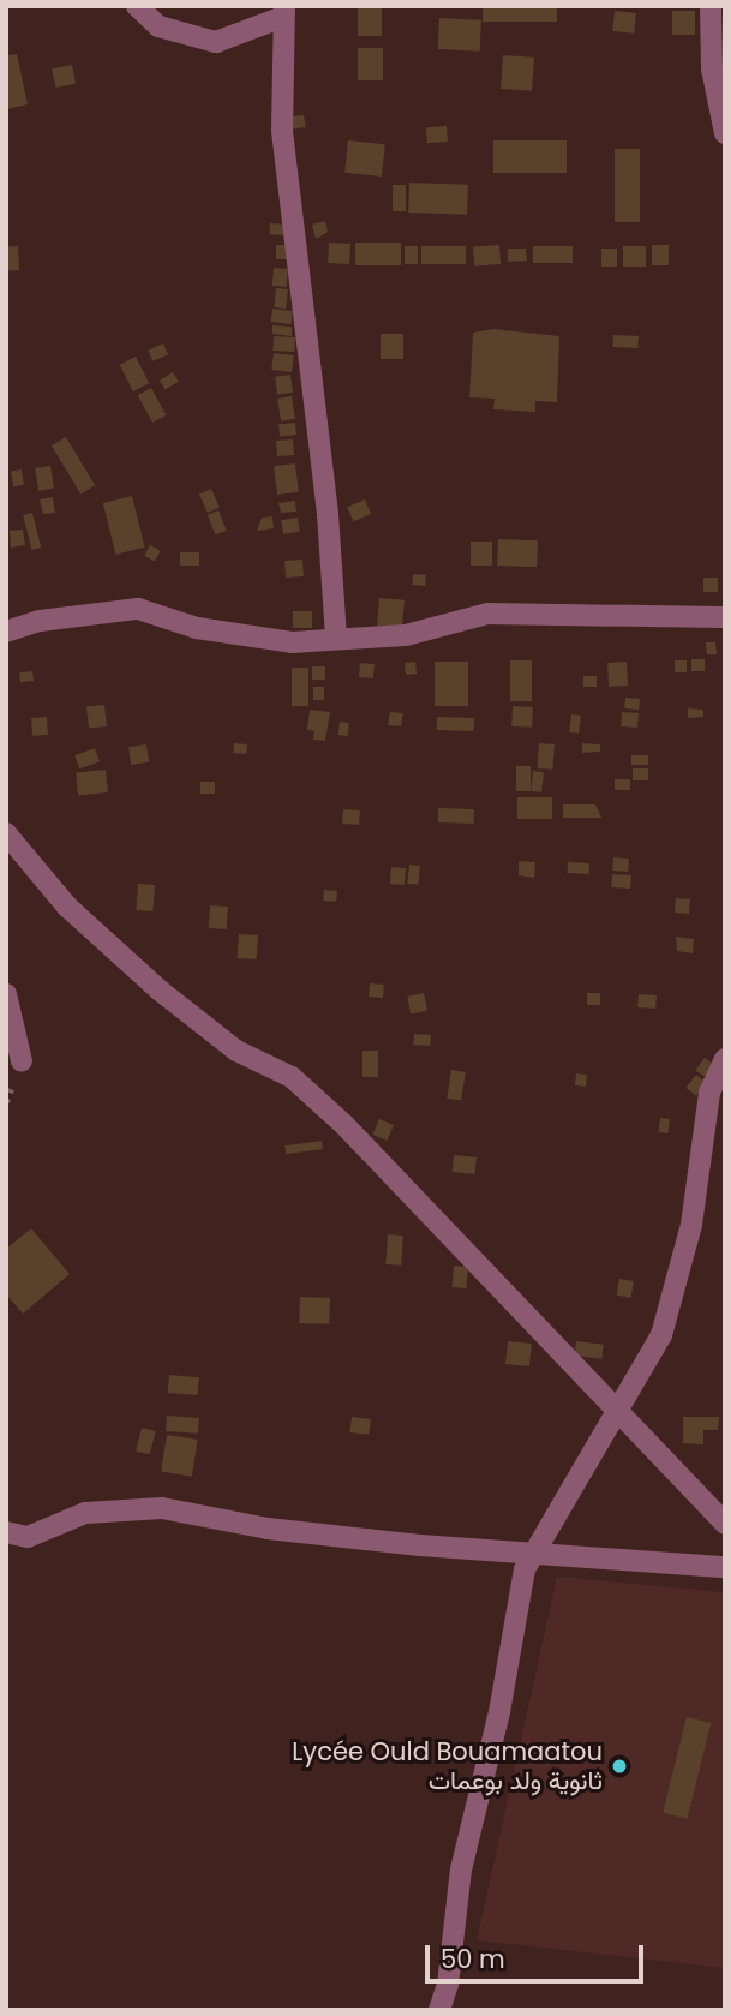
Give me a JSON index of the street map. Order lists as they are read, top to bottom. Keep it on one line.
{"places":["Lycée Ould Bouamaatou ثانوية ولد بوعمات"],"scale_bar":"50 m"}
